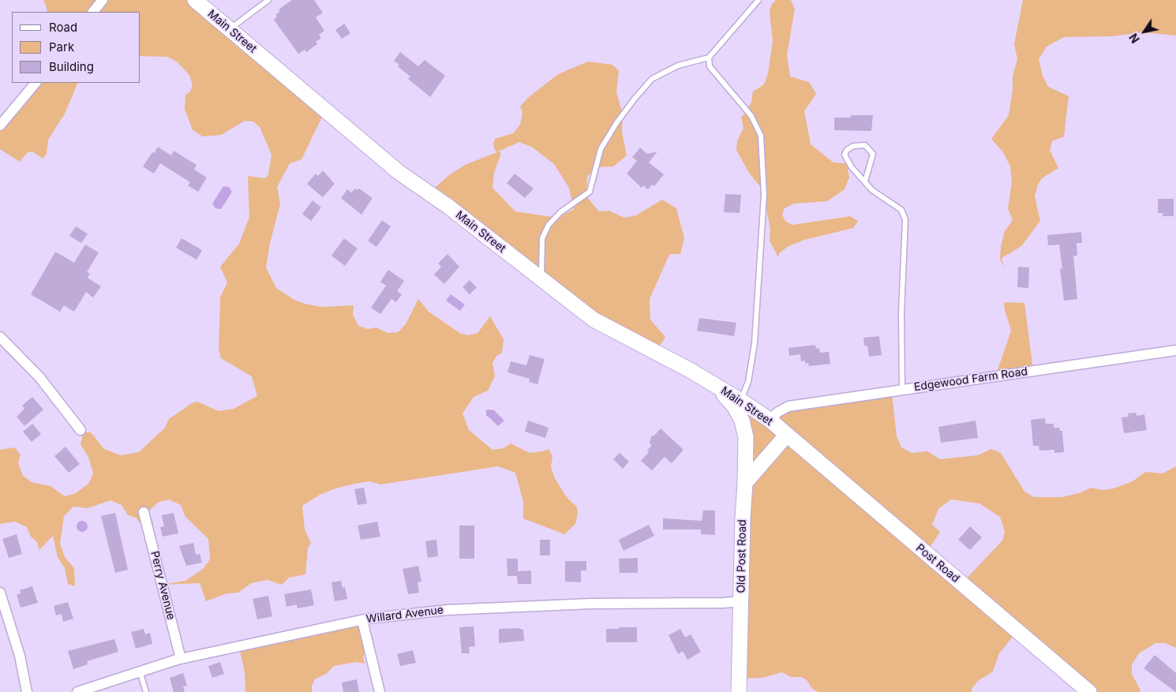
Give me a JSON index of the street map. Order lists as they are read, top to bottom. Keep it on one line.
{"streets":{"main road":["Main Street","Old Post Road","Post Road"],"street":["Edgewood Farm Road","Perry Avenue","Willard Avenue"]},"crossings":[["Main Street","Edgewood Farm Road"],["Main Street","Old Post Road"],["Main Street","Post Road"],["Old Post Road","Willard Avenue"],["Perry Avenue","Willard Avenue"]],"legend":["Road","Park","Building"],"north":"bottom left"}
